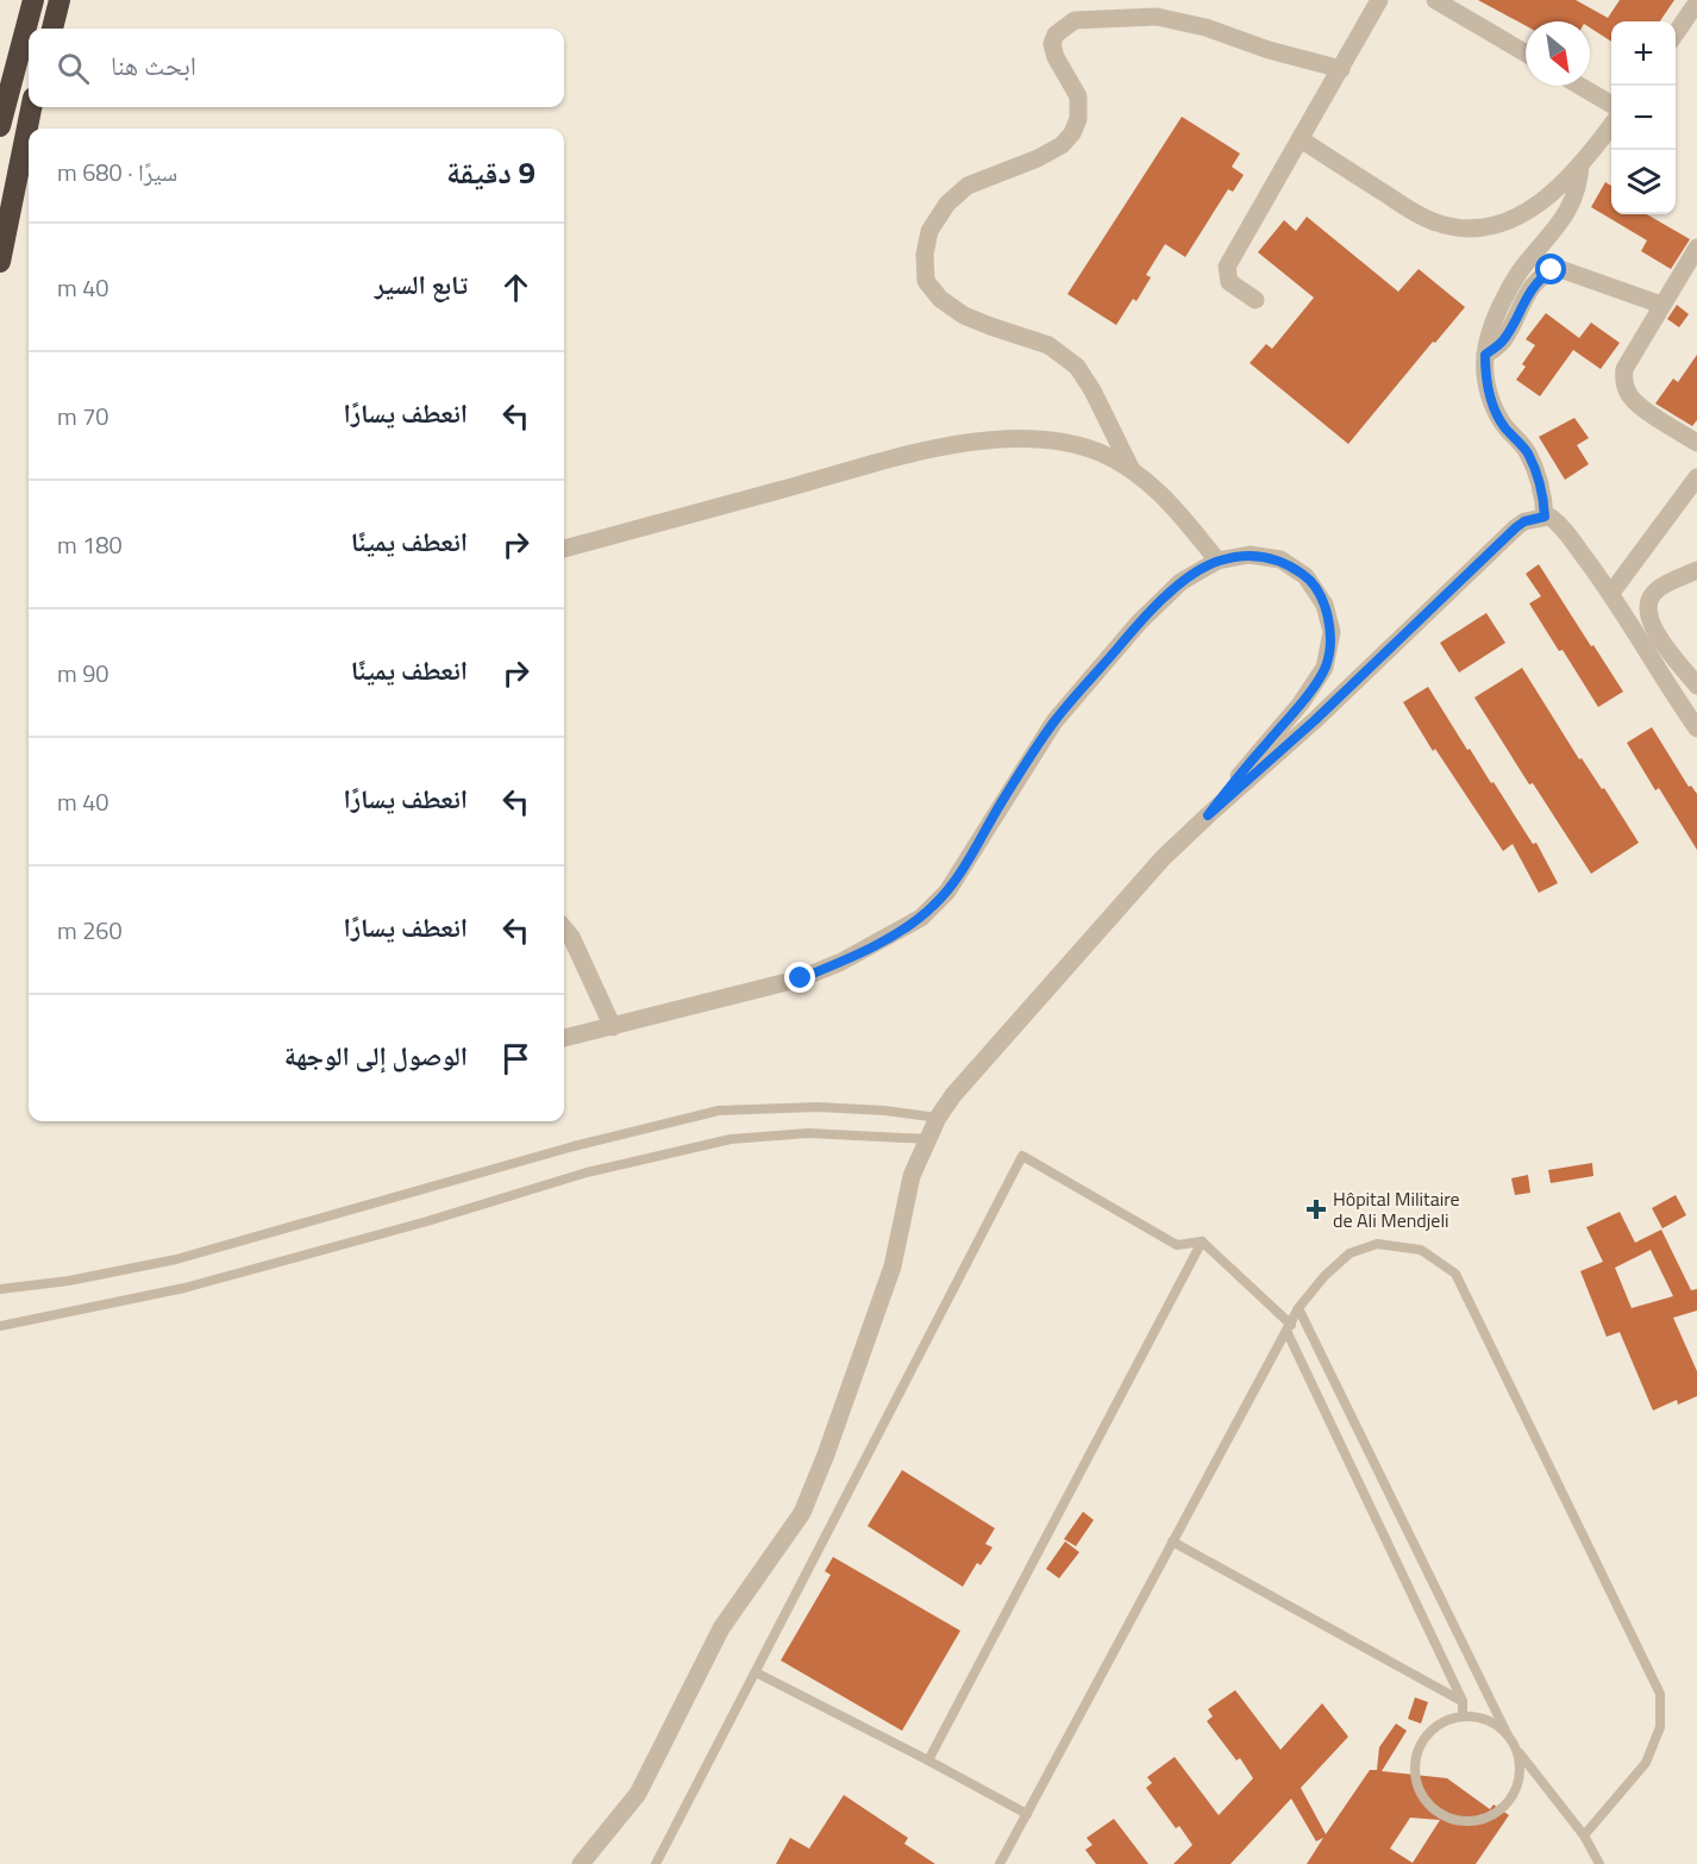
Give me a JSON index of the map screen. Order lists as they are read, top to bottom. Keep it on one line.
{"places":{"health":["Hôpital Militaire de Ali Mendjeli"]},"north":"bottom right","page":{"map_buttons":["+","−"],"search":"ابحث هنا","heading":["9 دقيقة","سيرًا · 680 m"],"list":[["تابع السير","40 m"],["انعطف يسارًا","70 m"],["انعطف يمينًا","180 m"],["انعطف يمينًا","90 m"],["انعطف يسارًا","40 m"],["انعطف يسارًا","260 m"],"الوصول إلى الوجهة"]}}
